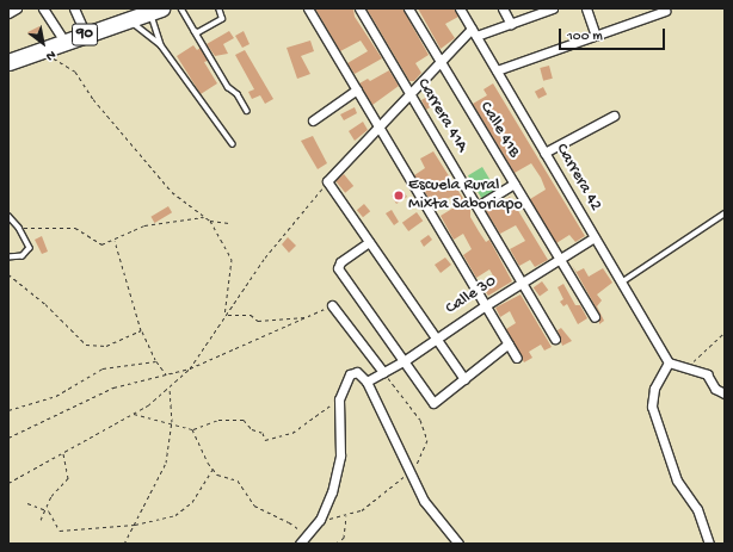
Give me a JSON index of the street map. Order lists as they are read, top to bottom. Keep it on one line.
{"streets":{"highway":["90"],"street":["Carrera 41A","Calle 41B","Carrera 42","Calle 30"]},"crossings":[["Carrera 41A","Calle 30"],["Calle 41B","Calle 30"],["Carrera 42","Calle 30"]],"places":["Escuela Rural Mixta Saboriapo"],"scale_bar":"100 m","north":"bottom right"}
